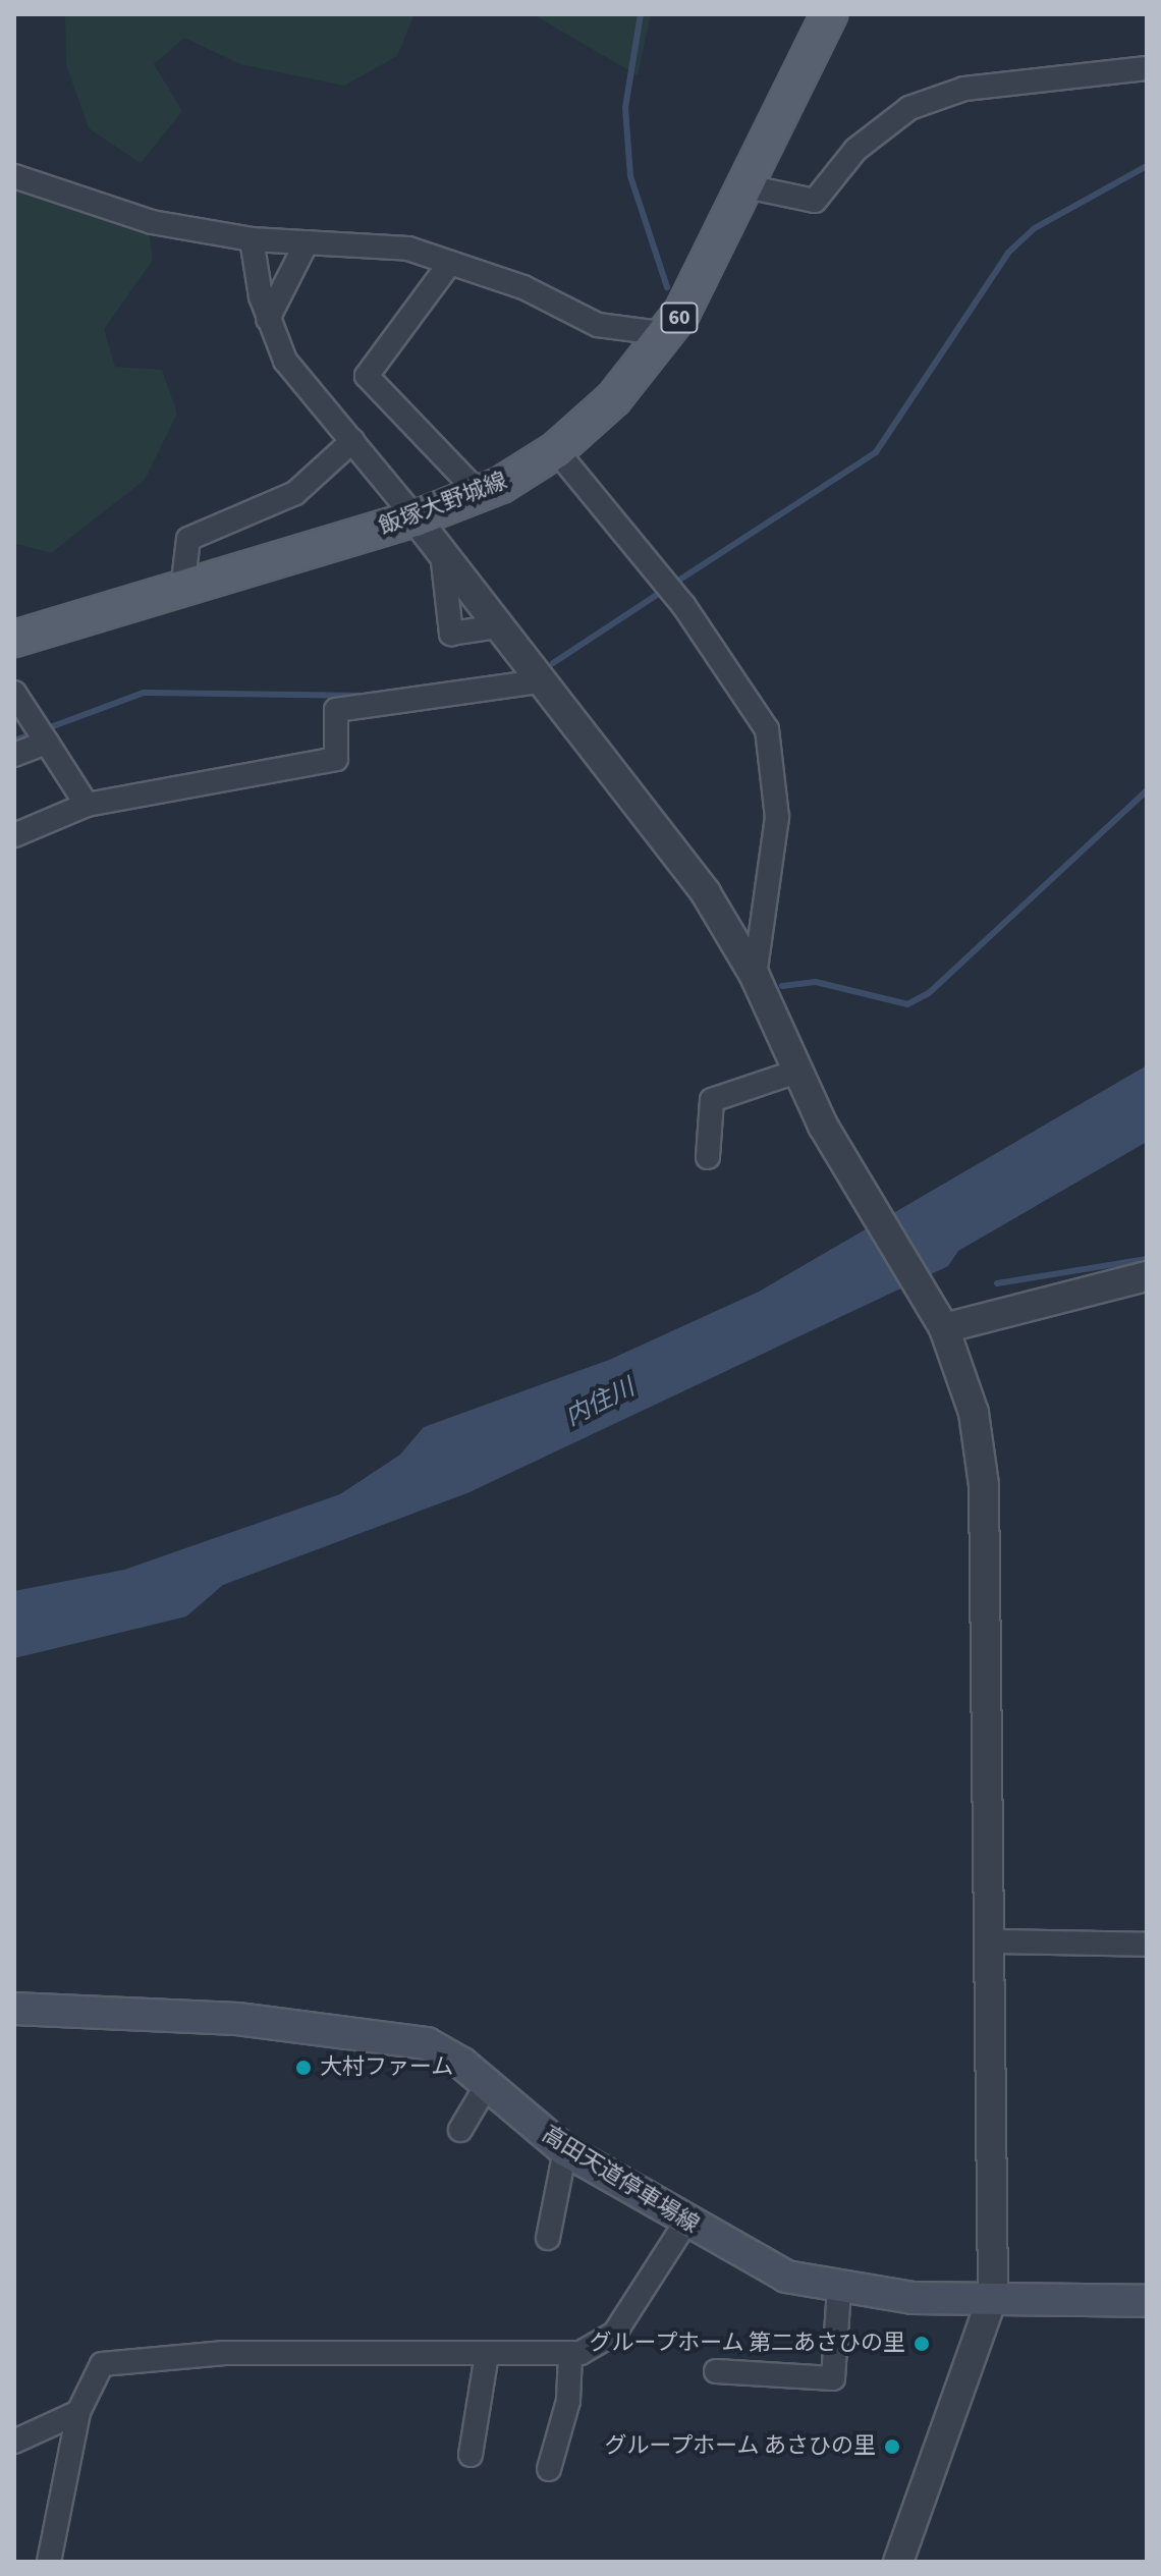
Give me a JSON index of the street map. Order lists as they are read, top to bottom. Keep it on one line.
{"streets":{"main road":["60","飯塚大野城線","高田天道停車場線"]},"water":["内住川"],"places":["大村ファーム","グループホーム 第二あさひの里","グループホーム あさひの里"]}
